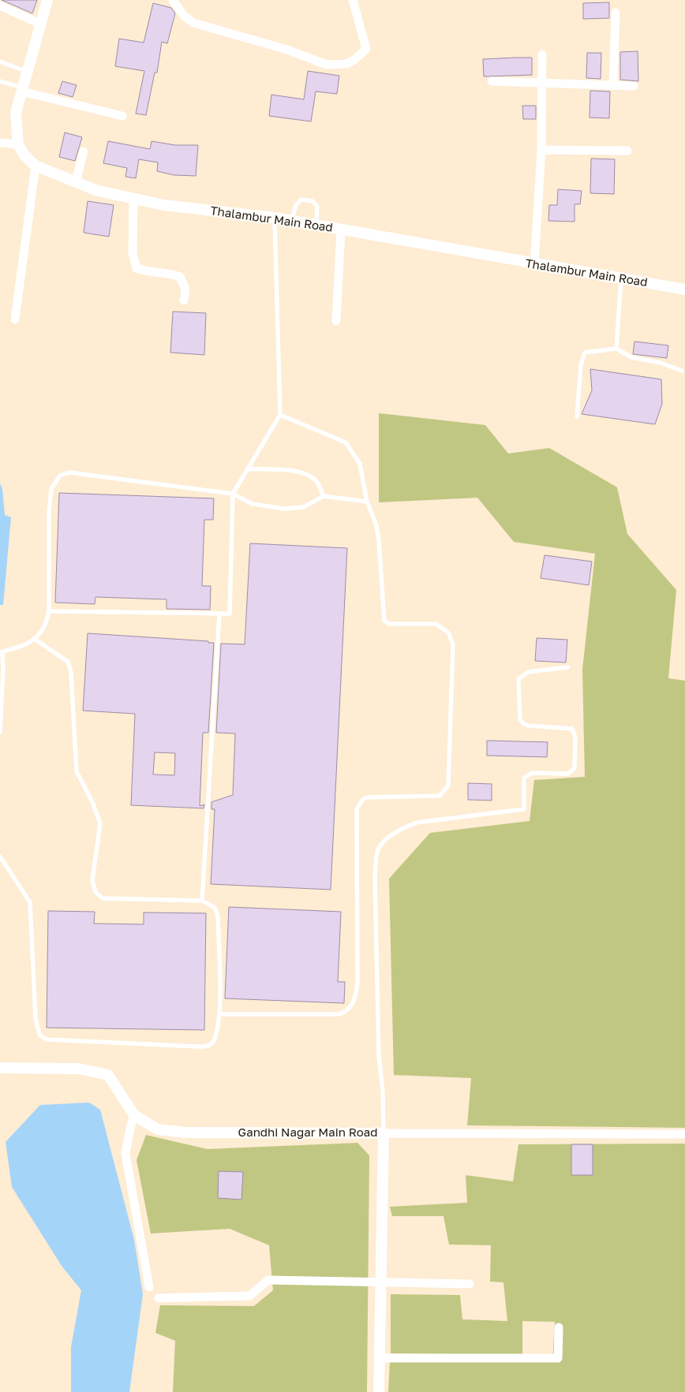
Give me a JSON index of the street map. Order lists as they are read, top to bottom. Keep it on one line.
{"streets":{"street":["Thalambur Main Road","Gandhi Nagar Main Road"]}}
